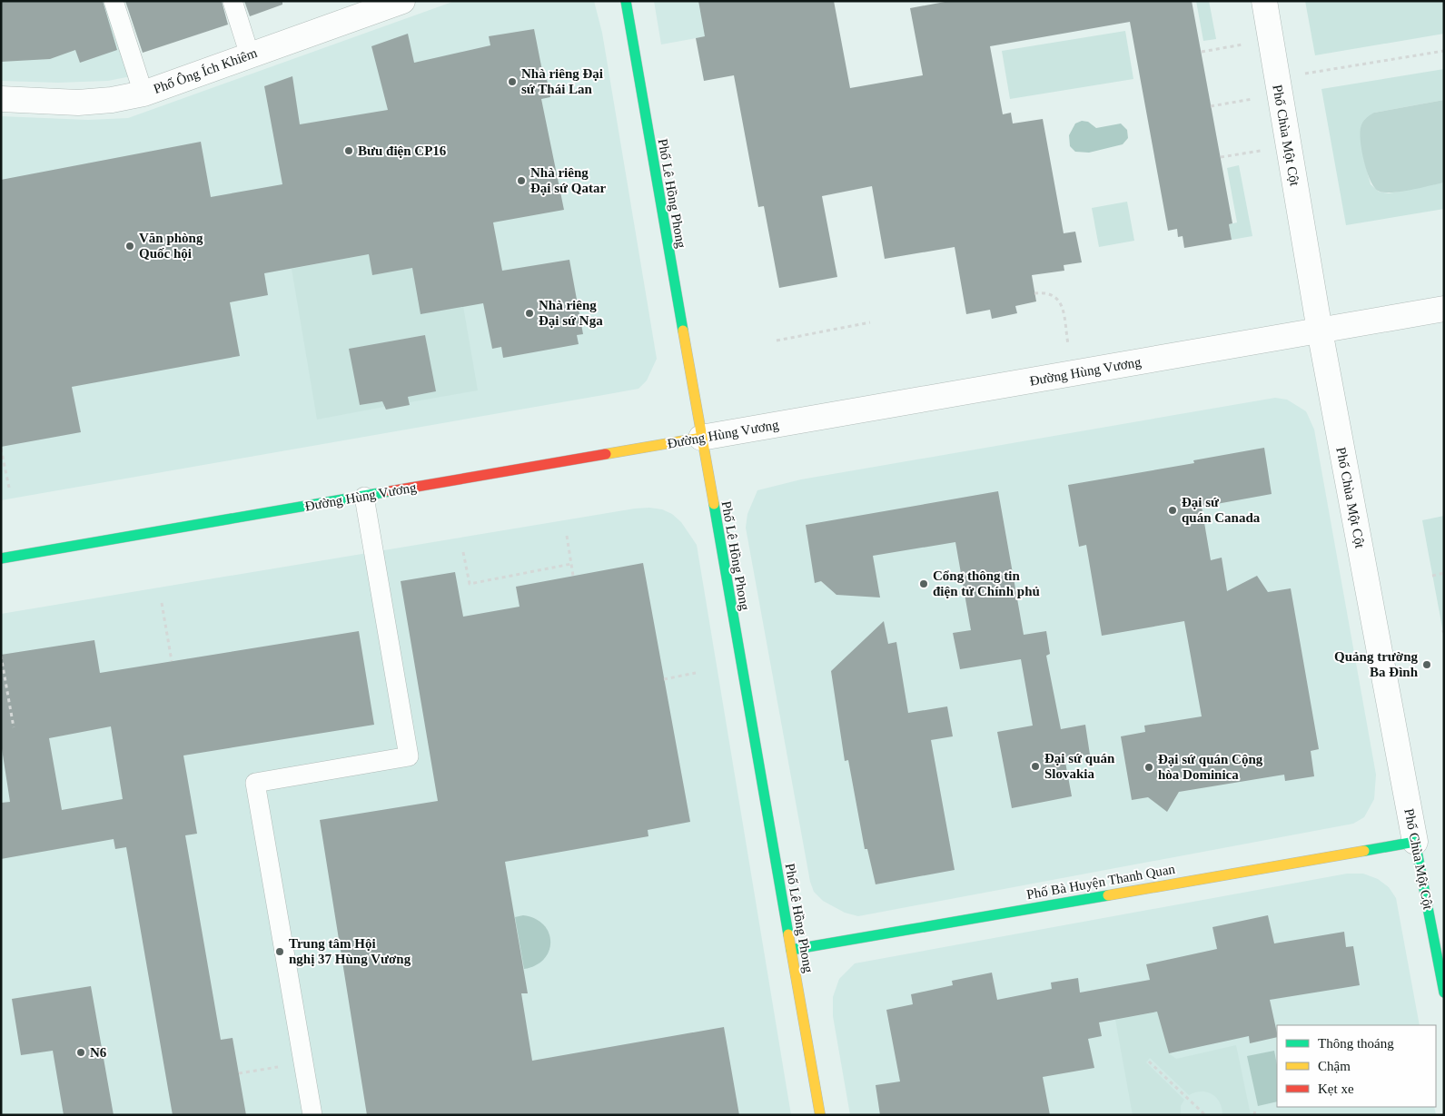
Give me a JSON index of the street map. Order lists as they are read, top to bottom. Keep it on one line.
{"streets":{"street":["Phố Ông Ích Khiêm","Phố Chùa Một Cột","Phố Lê Hồng Phong","Đường Hùng Vương","Phố Bà Huyện Thanh Quan"]},"crossings":[["Phố Chùa Một Cột","Đường Hùng Vương"],["Phố Chùa Một Cột","Phố Bà Huyện Thanh Quan"],["Phố Lê Hồng Phong","Đường Hùng Vương"],["Phố Lê Hồng Phong","Phố Bà Huyện Thanh Quan"]],"places":["Nhà riêng Đại sứ Thái Lan","Bưu điện CP16","Nhà riêng Đại sứ Qatar","Văn phòng Quốc hội","Nhà riêng Đại sứ Nga","Đại sứ quán Canada","Cổng thông tin điện tử Chính phủ","Quảng trường Ba Đình","Đại sứ quán Slovakia","Đại sứ quán Cộng hòa Dominica","Trung tâm Hội nghị 37 Hùng Vương","N6"],"legend":["Thông thoáng","Chậm","Kẹt xe"]}
